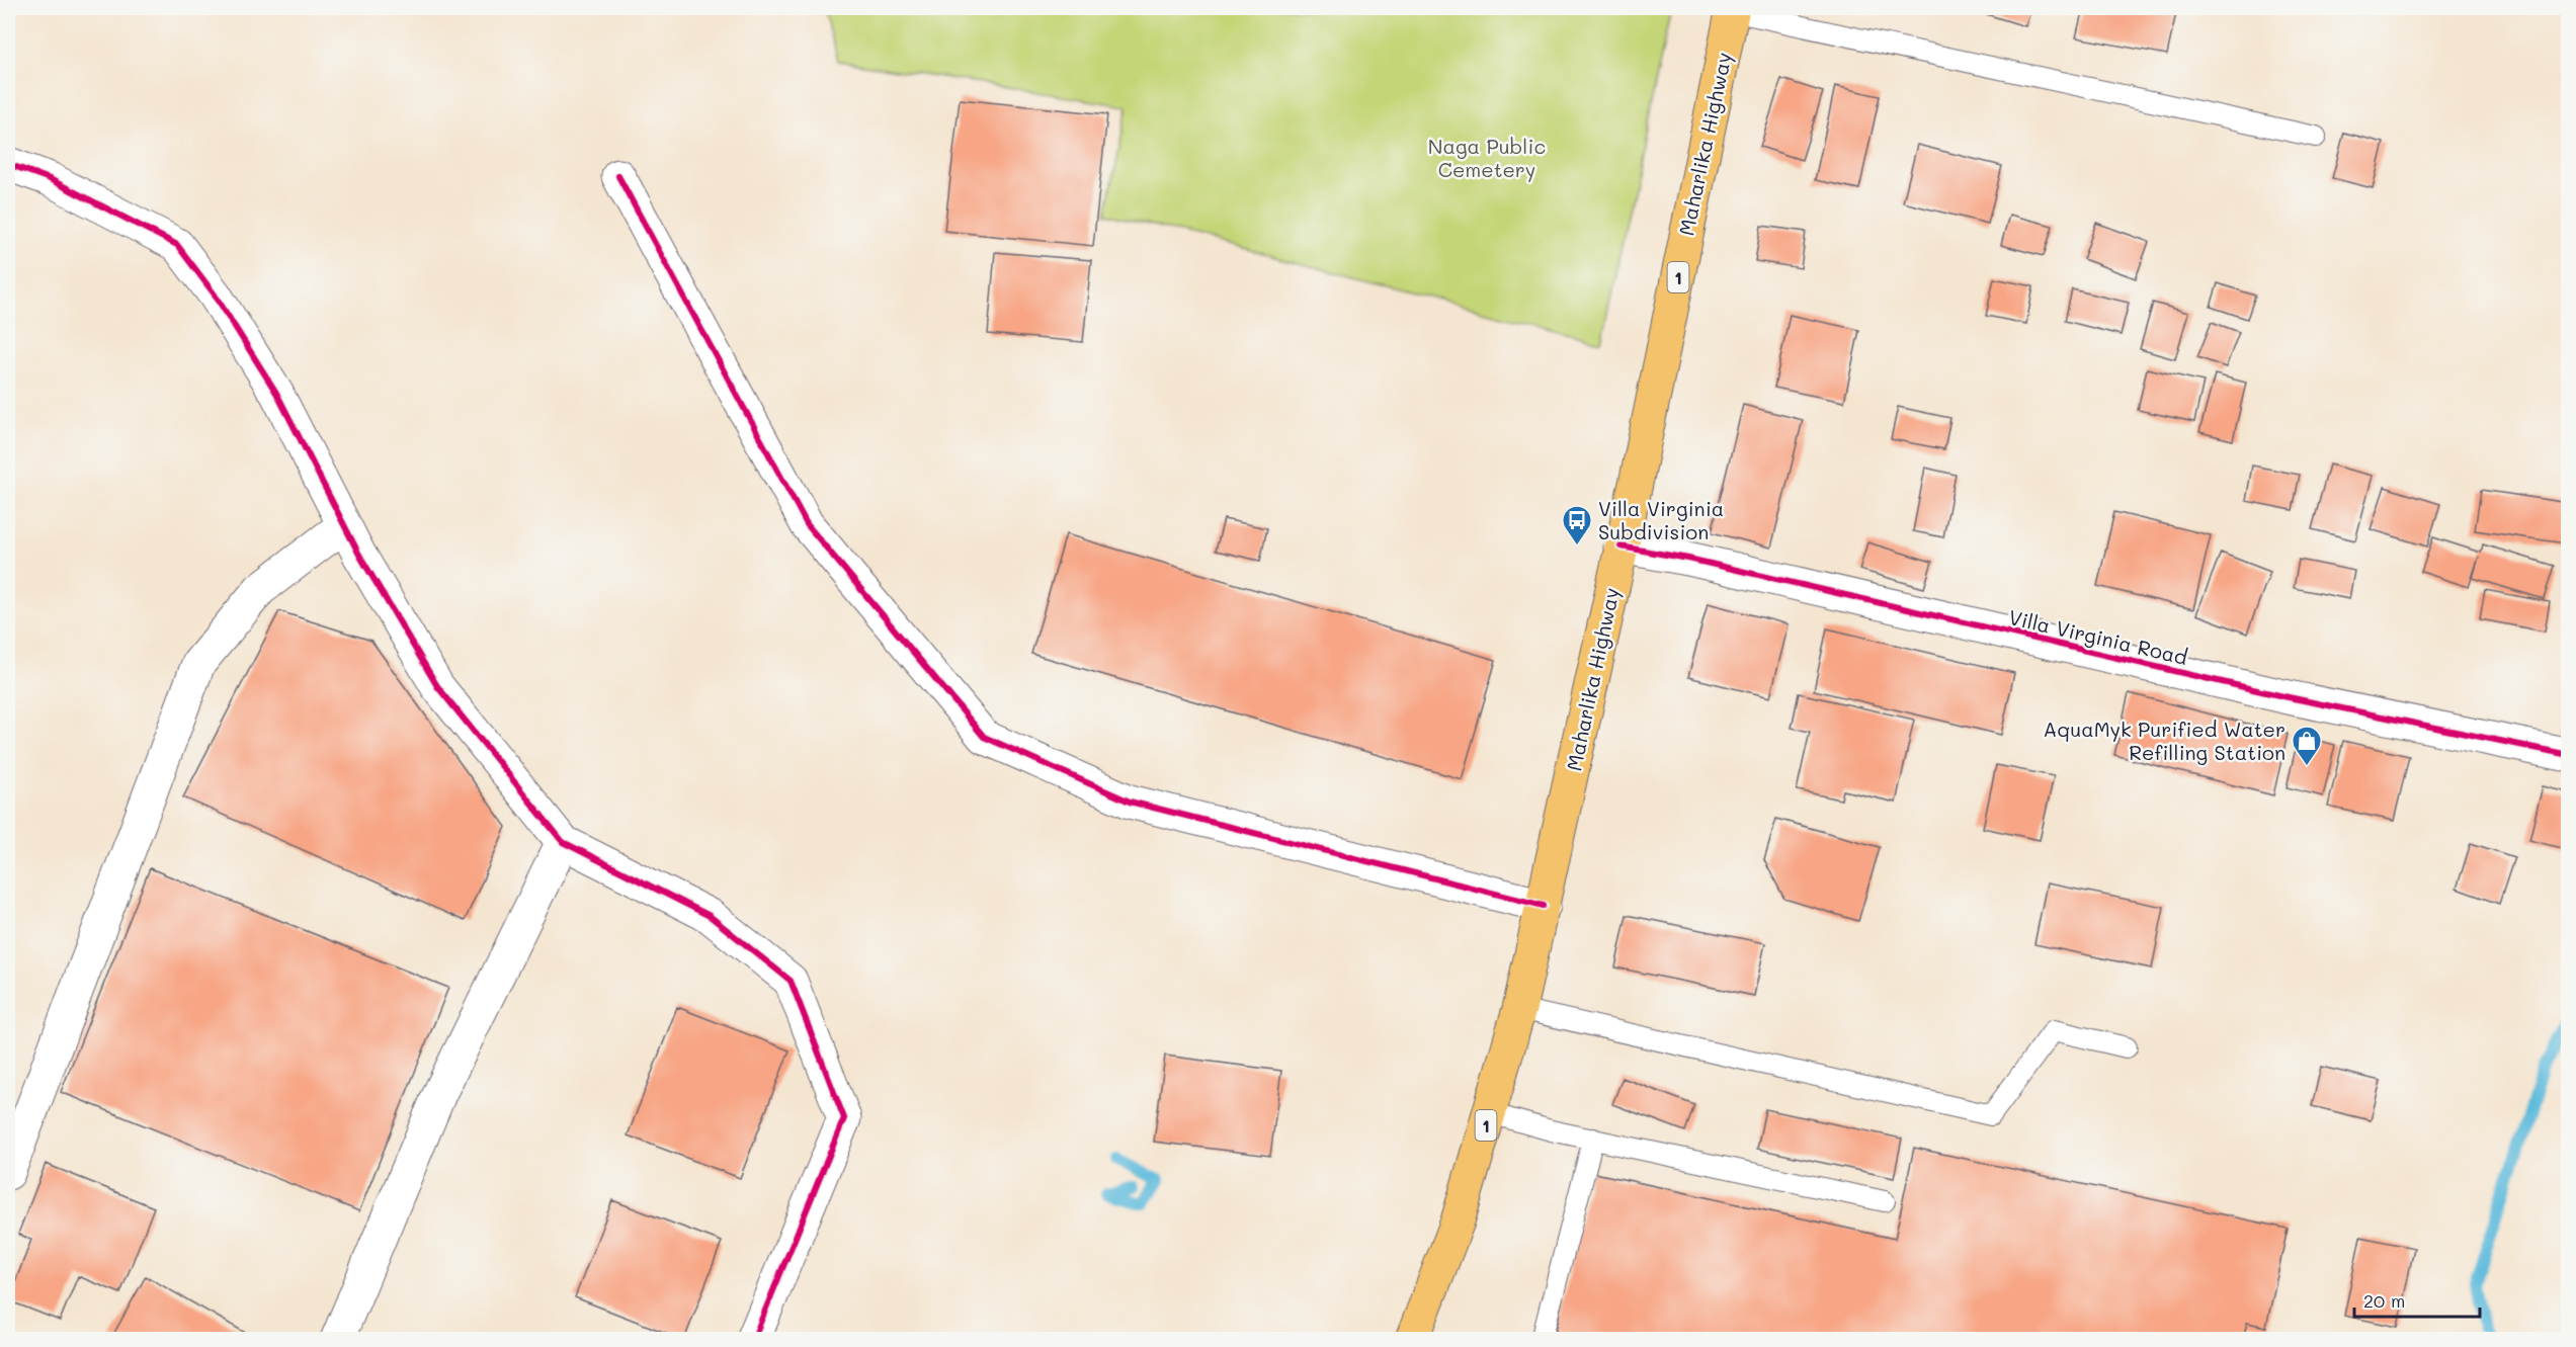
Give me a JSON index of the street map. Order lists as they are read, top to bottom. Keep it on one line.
{"streets":{"main road":["Maharlika Highway","1"],"street":["Villa Virginia Road"]},"crossings":[["Maharlika Highway","Villa Virginia Road"]],"parks":["Naga Public Cemetery"],"places":{"bus stop":["Villa Virginia Subdivision"],"shop":["AquaMyk Purified Water Refilling Station"]},"scale_bar":"20 m"}
